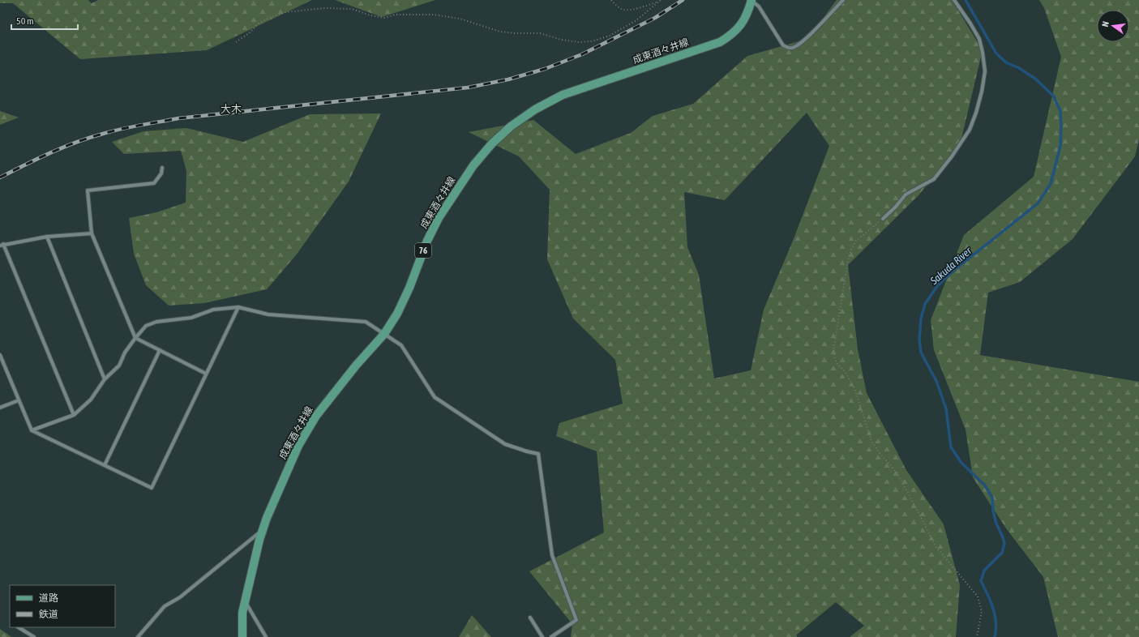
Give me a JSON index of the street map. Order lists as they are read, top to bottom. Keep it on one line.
{"streets":{"main road":["成東酒々井線","76"]},"districts":["大木"],"water":["Sakuda River"],"legend":["道路","鉄道"],"scale_bar":"50 m","north":"left"}
